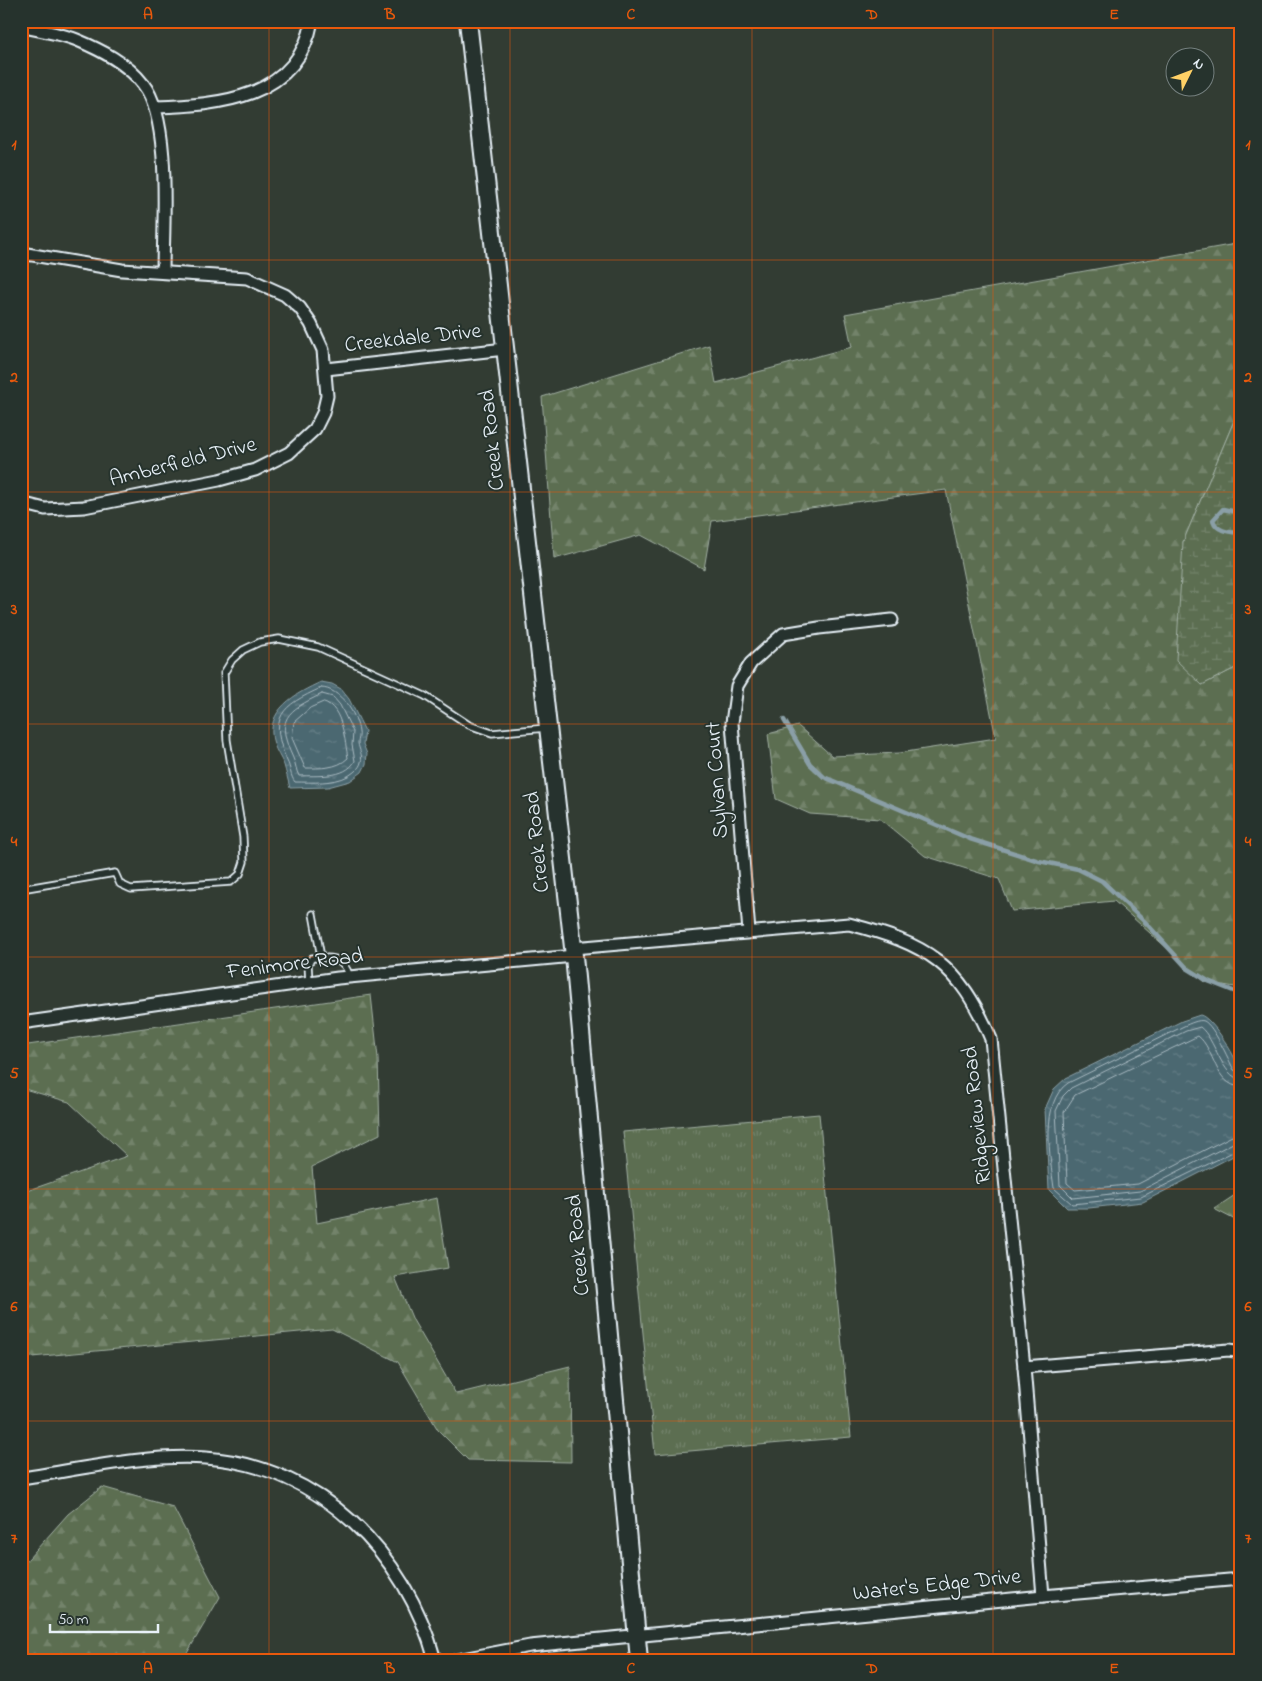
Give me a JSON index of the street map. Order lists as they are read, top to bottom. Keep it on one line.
{"streets":{"main road":["Creek Road"],"street":["Creekdale Drive","Amberfield Drive","Sylvan Court","Fenimore Road","Ridgeview Road","Water's Edge Drive"]},"crossings":[["Creekdale Drive","Creek Road"],["Creekdale Drive","Amberfield Drive"],["Creek Road","Fenimore Road"],["Creek Road","Ridgeview Road"],["Creek Road","Water's Edge Drive"],["Sylvan Court","Ridgeview Road"],["Fenimore Road","Ridgeview Road"],["Ridgeview Road","Water's Edge Drive"]],"scale_bar":"50 m","north":"top right","grid":{"columns":["A","B","C","D","E"],"rows":["1","2","3","4","5","6","7"]}}
